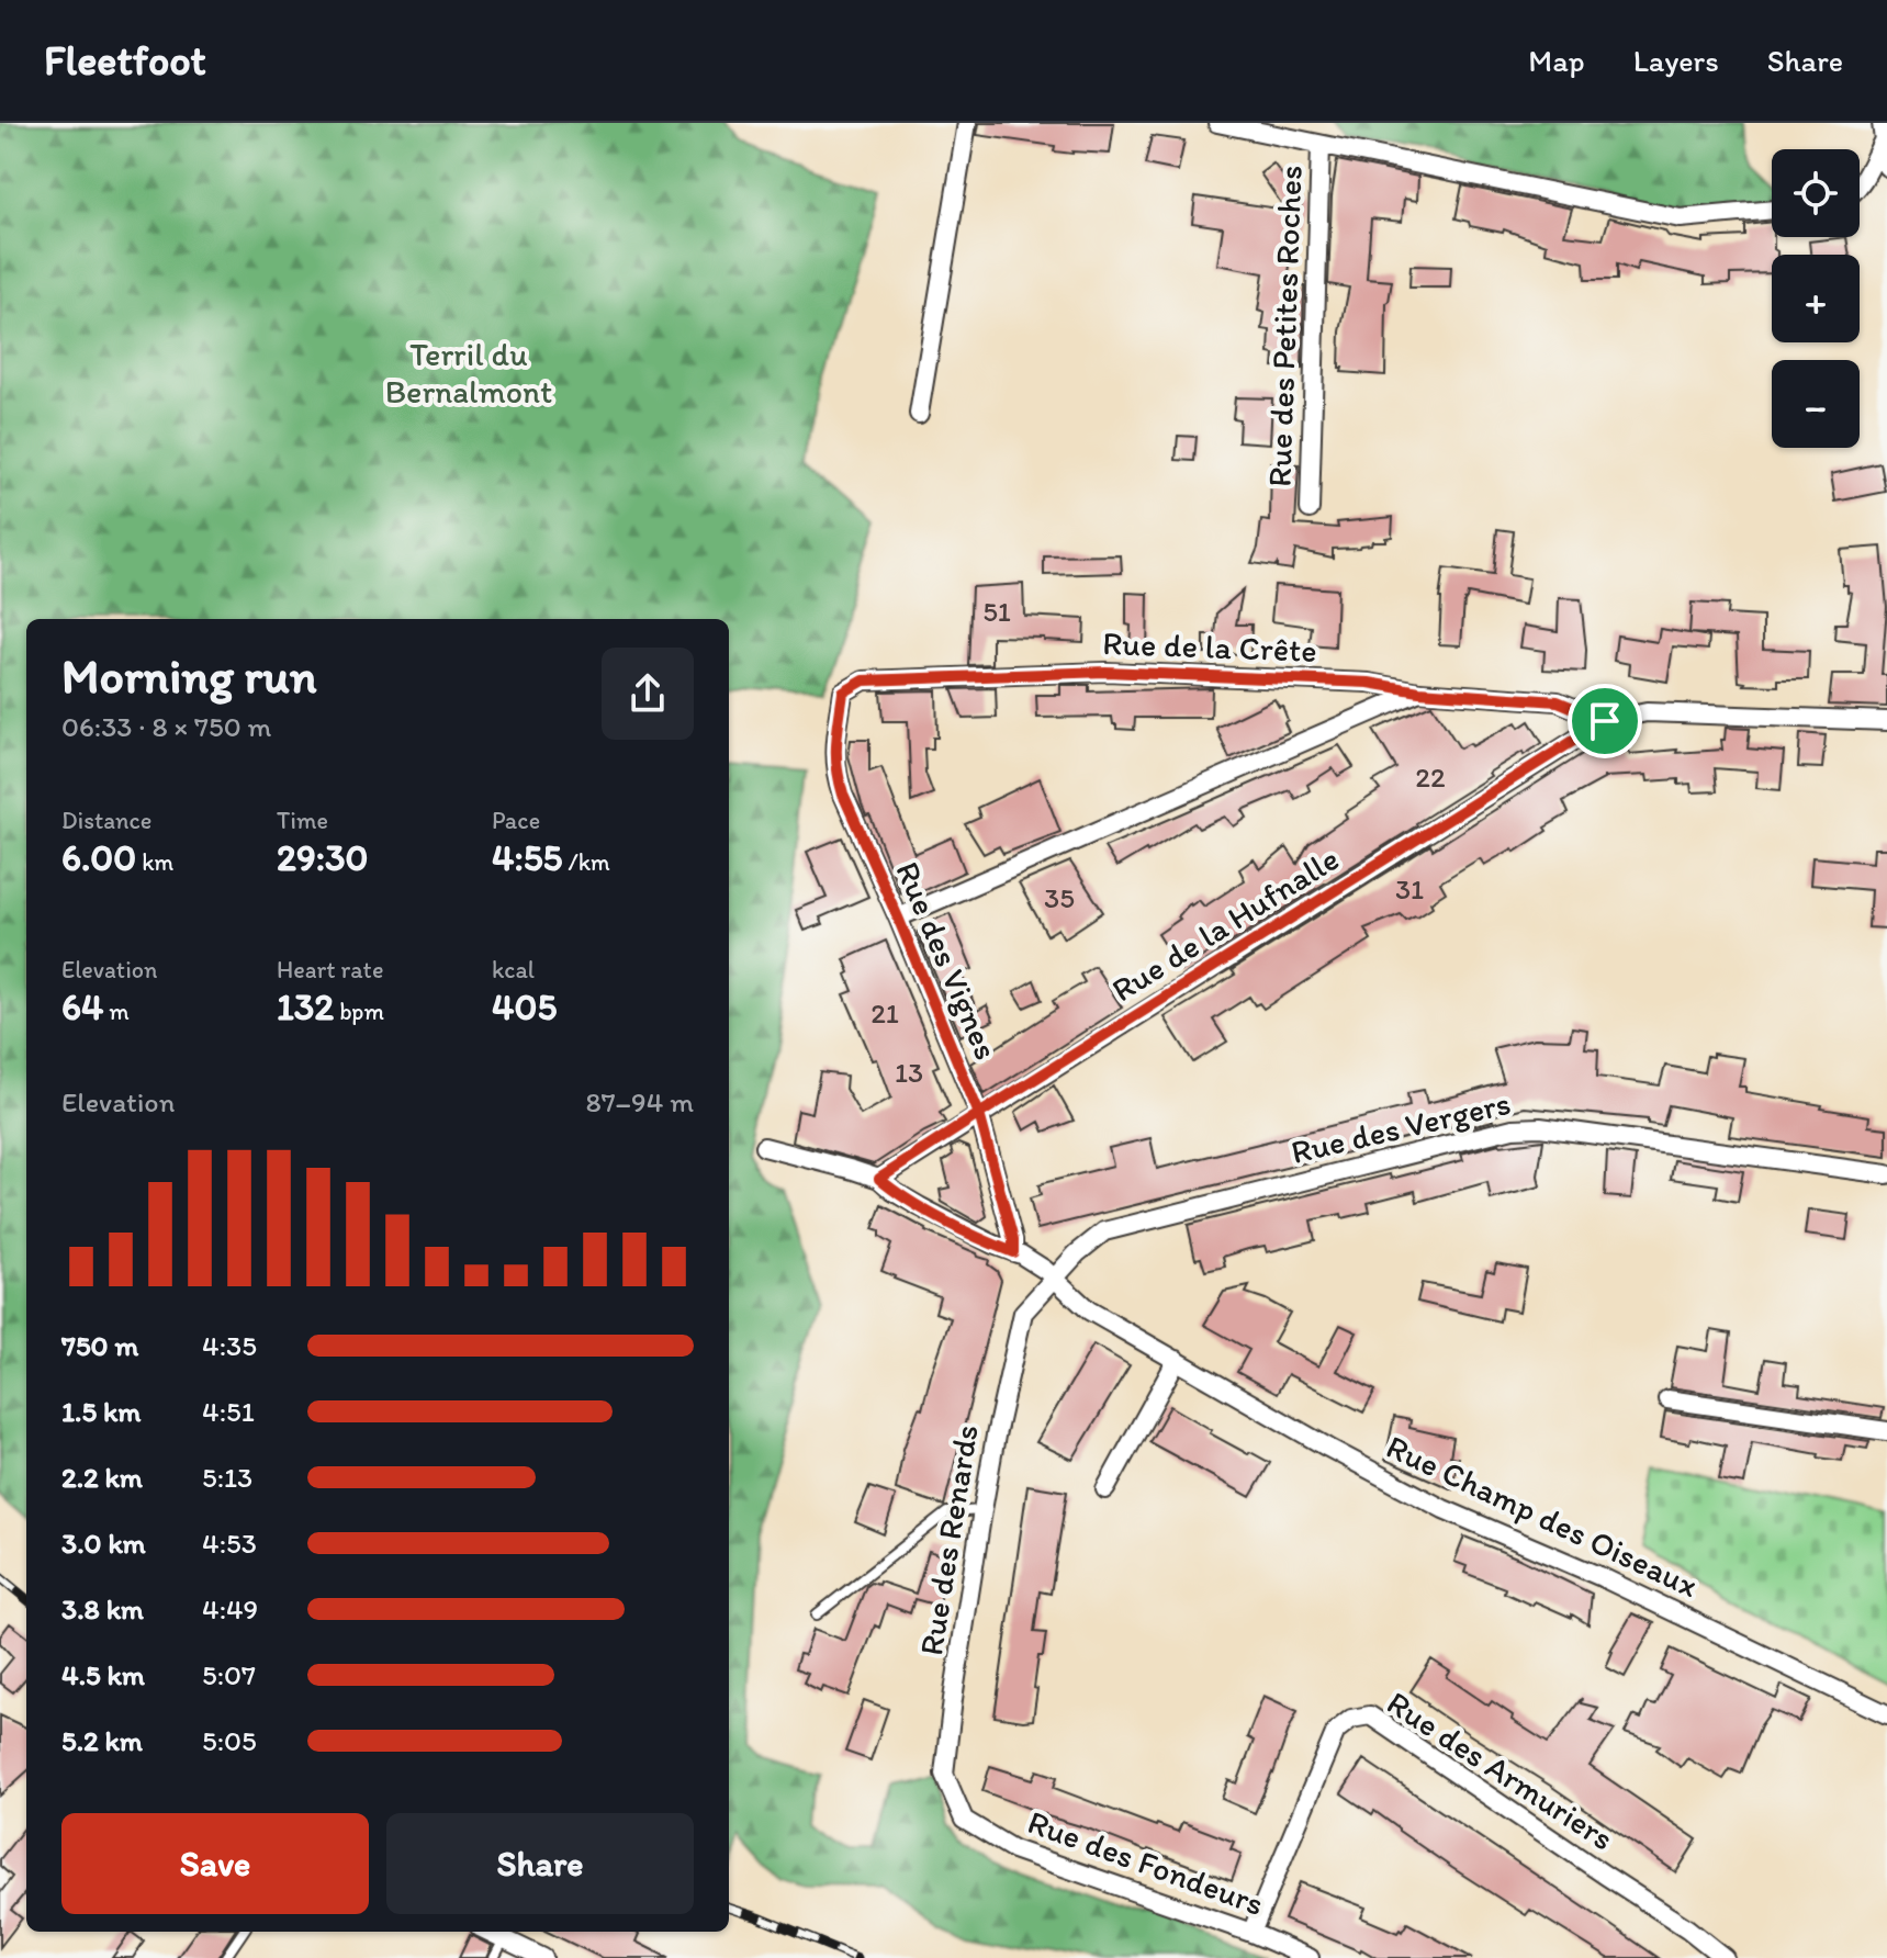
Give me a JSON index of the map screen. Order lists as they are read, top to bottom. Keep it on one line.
{"streets":{"street":["Rue des Petites Roches","Rue de la Crête","Rue de la Hufnalle","Rue des Vignes","Rue des Vergers","Rue Champ des Oiseaux","Rue des Renards","Rue des Armuriers","Rue des Fondeurs"]},"crossings":[["Rue de la Crête","Rue de la Hufnalle"],["Rue de la Crête","Rue des Vignes"],["Rue de la Hufnalle","Rue des Vignes"],["Rue de la Hufnalle","Rue Champ des Oiseaux"],["Rue des Vignes","Rue Champ des Oiseaux"],["Rue des Vergers","Rue Champ des Oiseaux"],["Rue des Vergers","Rue des Renards"],["Rue Champ des Oiseaux","Rue des Renards"],["Rue des Renards","Rue des Fondeurs"],["Rue des Armuriers","Rue des Fondeurs"]],"parks":["Terril du Bernalmont"],"house_numbers":["51","22","31","35","21","13"],"page":{"header":"Fleetfoot","nav":["Map","Layers","Share"],"map_buttons":["+","−"],"heading":["Morning run","06:33 · 8 × 750 m"],"stats":[["Distance","6.00 km"],["Time","29:30"],["Pace","4:55 /km"],["Elevation","64 m"],["Heart rate","132 bpm"],["kcal","405"]],"chart":["Elevation","87–94 m"],"list":[{"name":"750 m","note":"4:35"},{"name":"1.5 km","note":"4:51"},{"name":"2.2 km","note":"5:13"},{"name":"3.0 km","note":"4:53"},{"name":"3.8 km","note":"4:49"},{"name":"4.5 km","note":"5:07"},{"name":"5.2 km","note":"5:05"}],"buttons":["Save","Share"]}}
